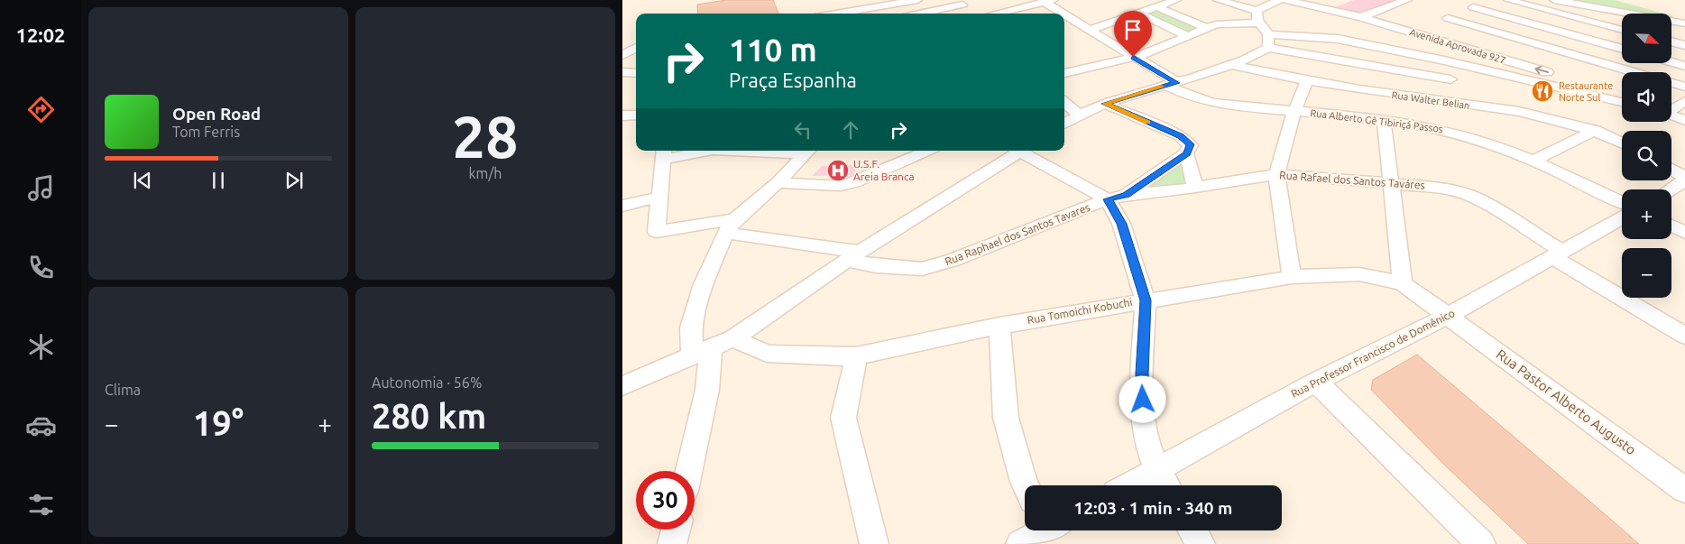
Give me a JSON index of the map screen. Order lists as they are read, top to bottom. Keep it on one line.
{"streets":{"street":["Avenida Aprovada 927","Rua Walter Belian","Rua Alberto Gê Tibiriçá Passos","Rua Rafael dos Santos Taváres","Rua Raphael dos Santos Tavares","Rua Tomoichi Kobuchi","Rua Professor Francisco de Domênico","Rua Pastor Alberto Augusto"]},"crossings":[["Rua Rafael dos Santos Taváres","Rua Raphael dos Santos Tavares"],["Rua Rafael dos Santos Taváres","Rua Professor Francisco de Domênico"],["Rua Tomoichi Kobuchi","Rua Professor Francisco de Domênico"],["Rua Tomoichi Kobuchi","Rua Pastor Alberto Augusto"],["Rua Professor Francisco de Domênico","Rua Pastor Alberto Augusto"]],"places":{"restaurant":["Restaurante Norte Sul"],"hospital":["U.S.F. Areia Branca"]},"north":"bottom right","page":{"tabs":"12:02","tile":[["28","km/h"],"Clima",["Autonomia · 56%","280 km"]],"map_buttons":["+","−"],"turn":["110 m","Praça Espanha"],"song":["Open Road","Tom Ferris"],"heat":["−","19°","+"],"limit":"30","trip":"12:03 · 1 min · 340 m"}}
